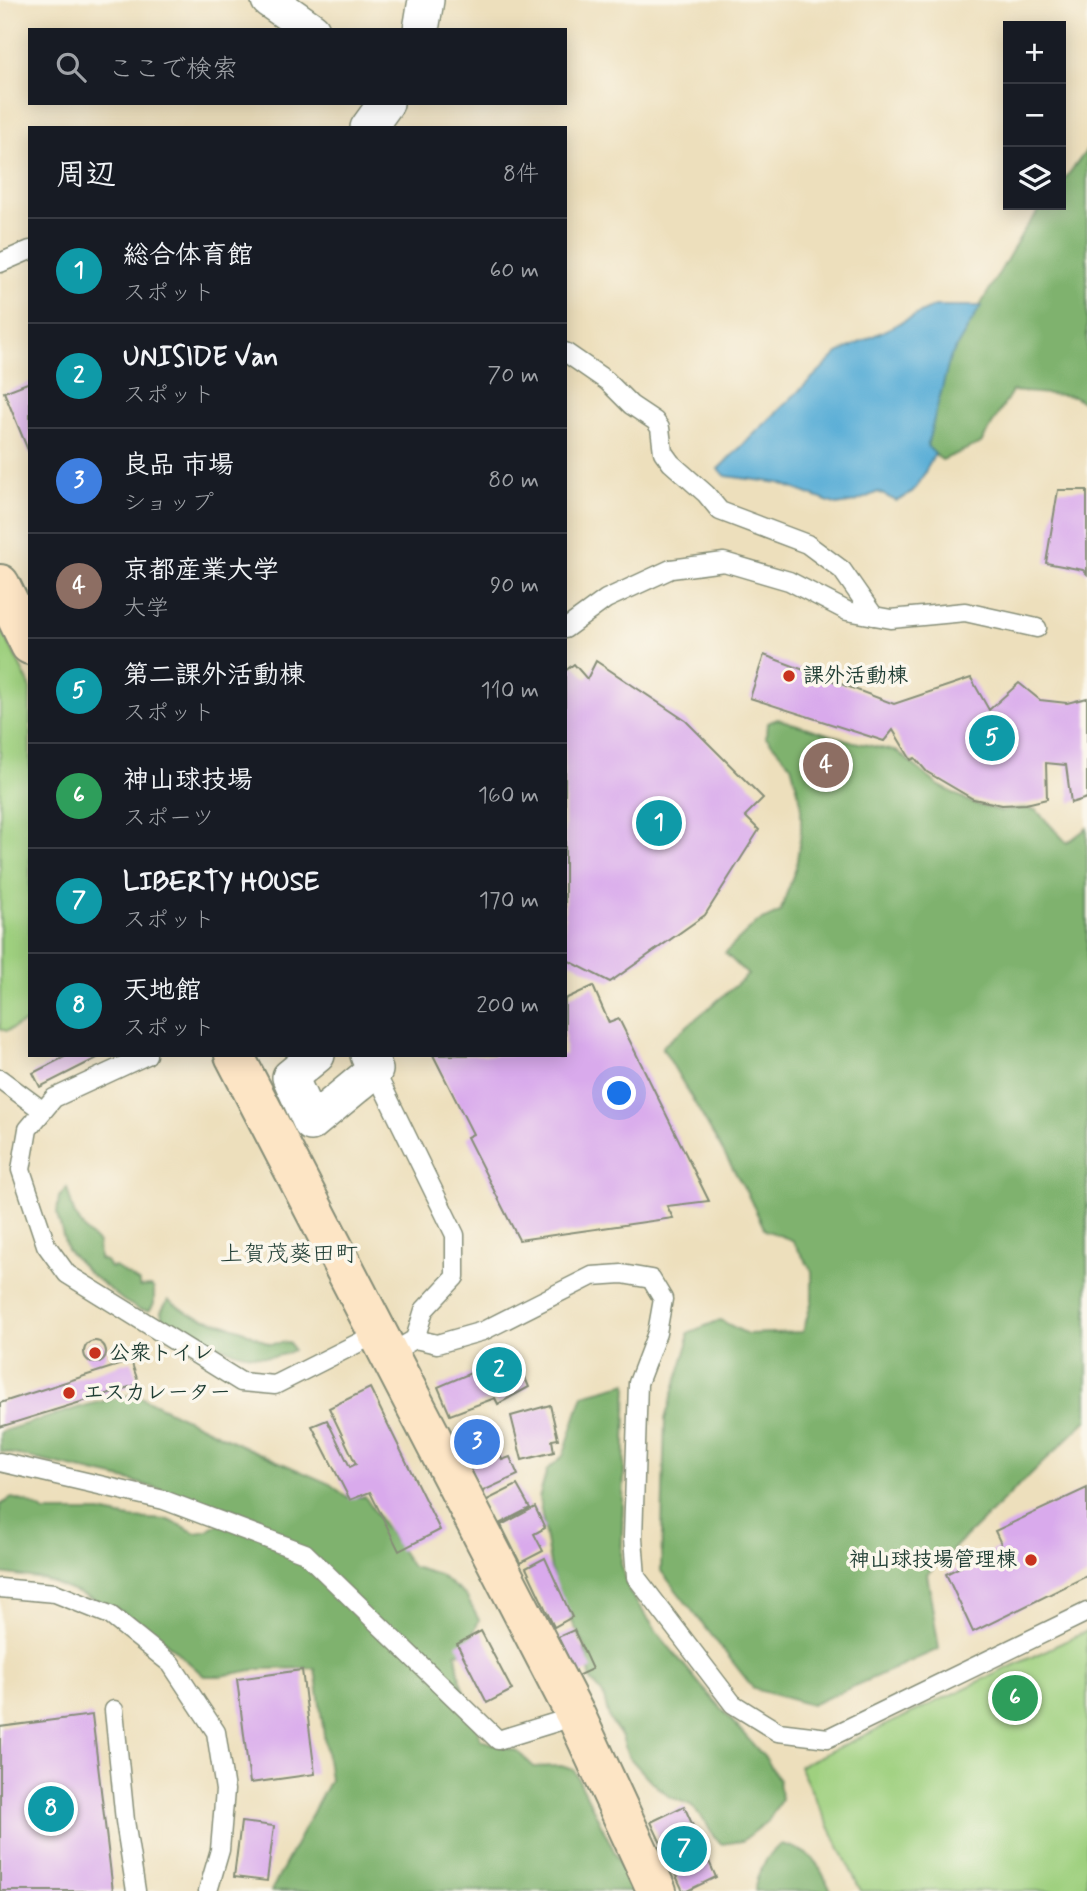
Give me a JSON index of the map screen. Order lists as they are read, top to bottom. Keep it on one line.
{"districts":["上賀茂葵田町"],"places":["課外活動棟","公衆トイレ","エスカレーター","神山球技場管理棟"],"page":{"map_buttons":["+","−"],"search":"ここで検索","heading":["周辺","8件"],"list":[{"mark":"1","name":"総合体育館","note":"スポット","value":"60 m"},{"mark":"2","name":"UNISIDE Van","note":"スポット","value":"70 m"},{"mark":"3","name":"良品 市場","note":"ショップ","value":"80 m"},{"mark":"4","name":"京都産業大学","note":"大学","value":"90 m"},{"mark":"5","name":"第二課外活動棟","note":"スポット","value":"110 m"},{"mark":"6","name":"神山球技場","note":"スポーツ","value":"160 m"},{"mark":"7","name":"LIBERTY HOUSE","note":"スポット","value":"170 m"},{"mark":"8","name":"天地館","note":"スポット","value":"200 m"}],"pins":["5","4","1","2","3","6","8","7"]}}
